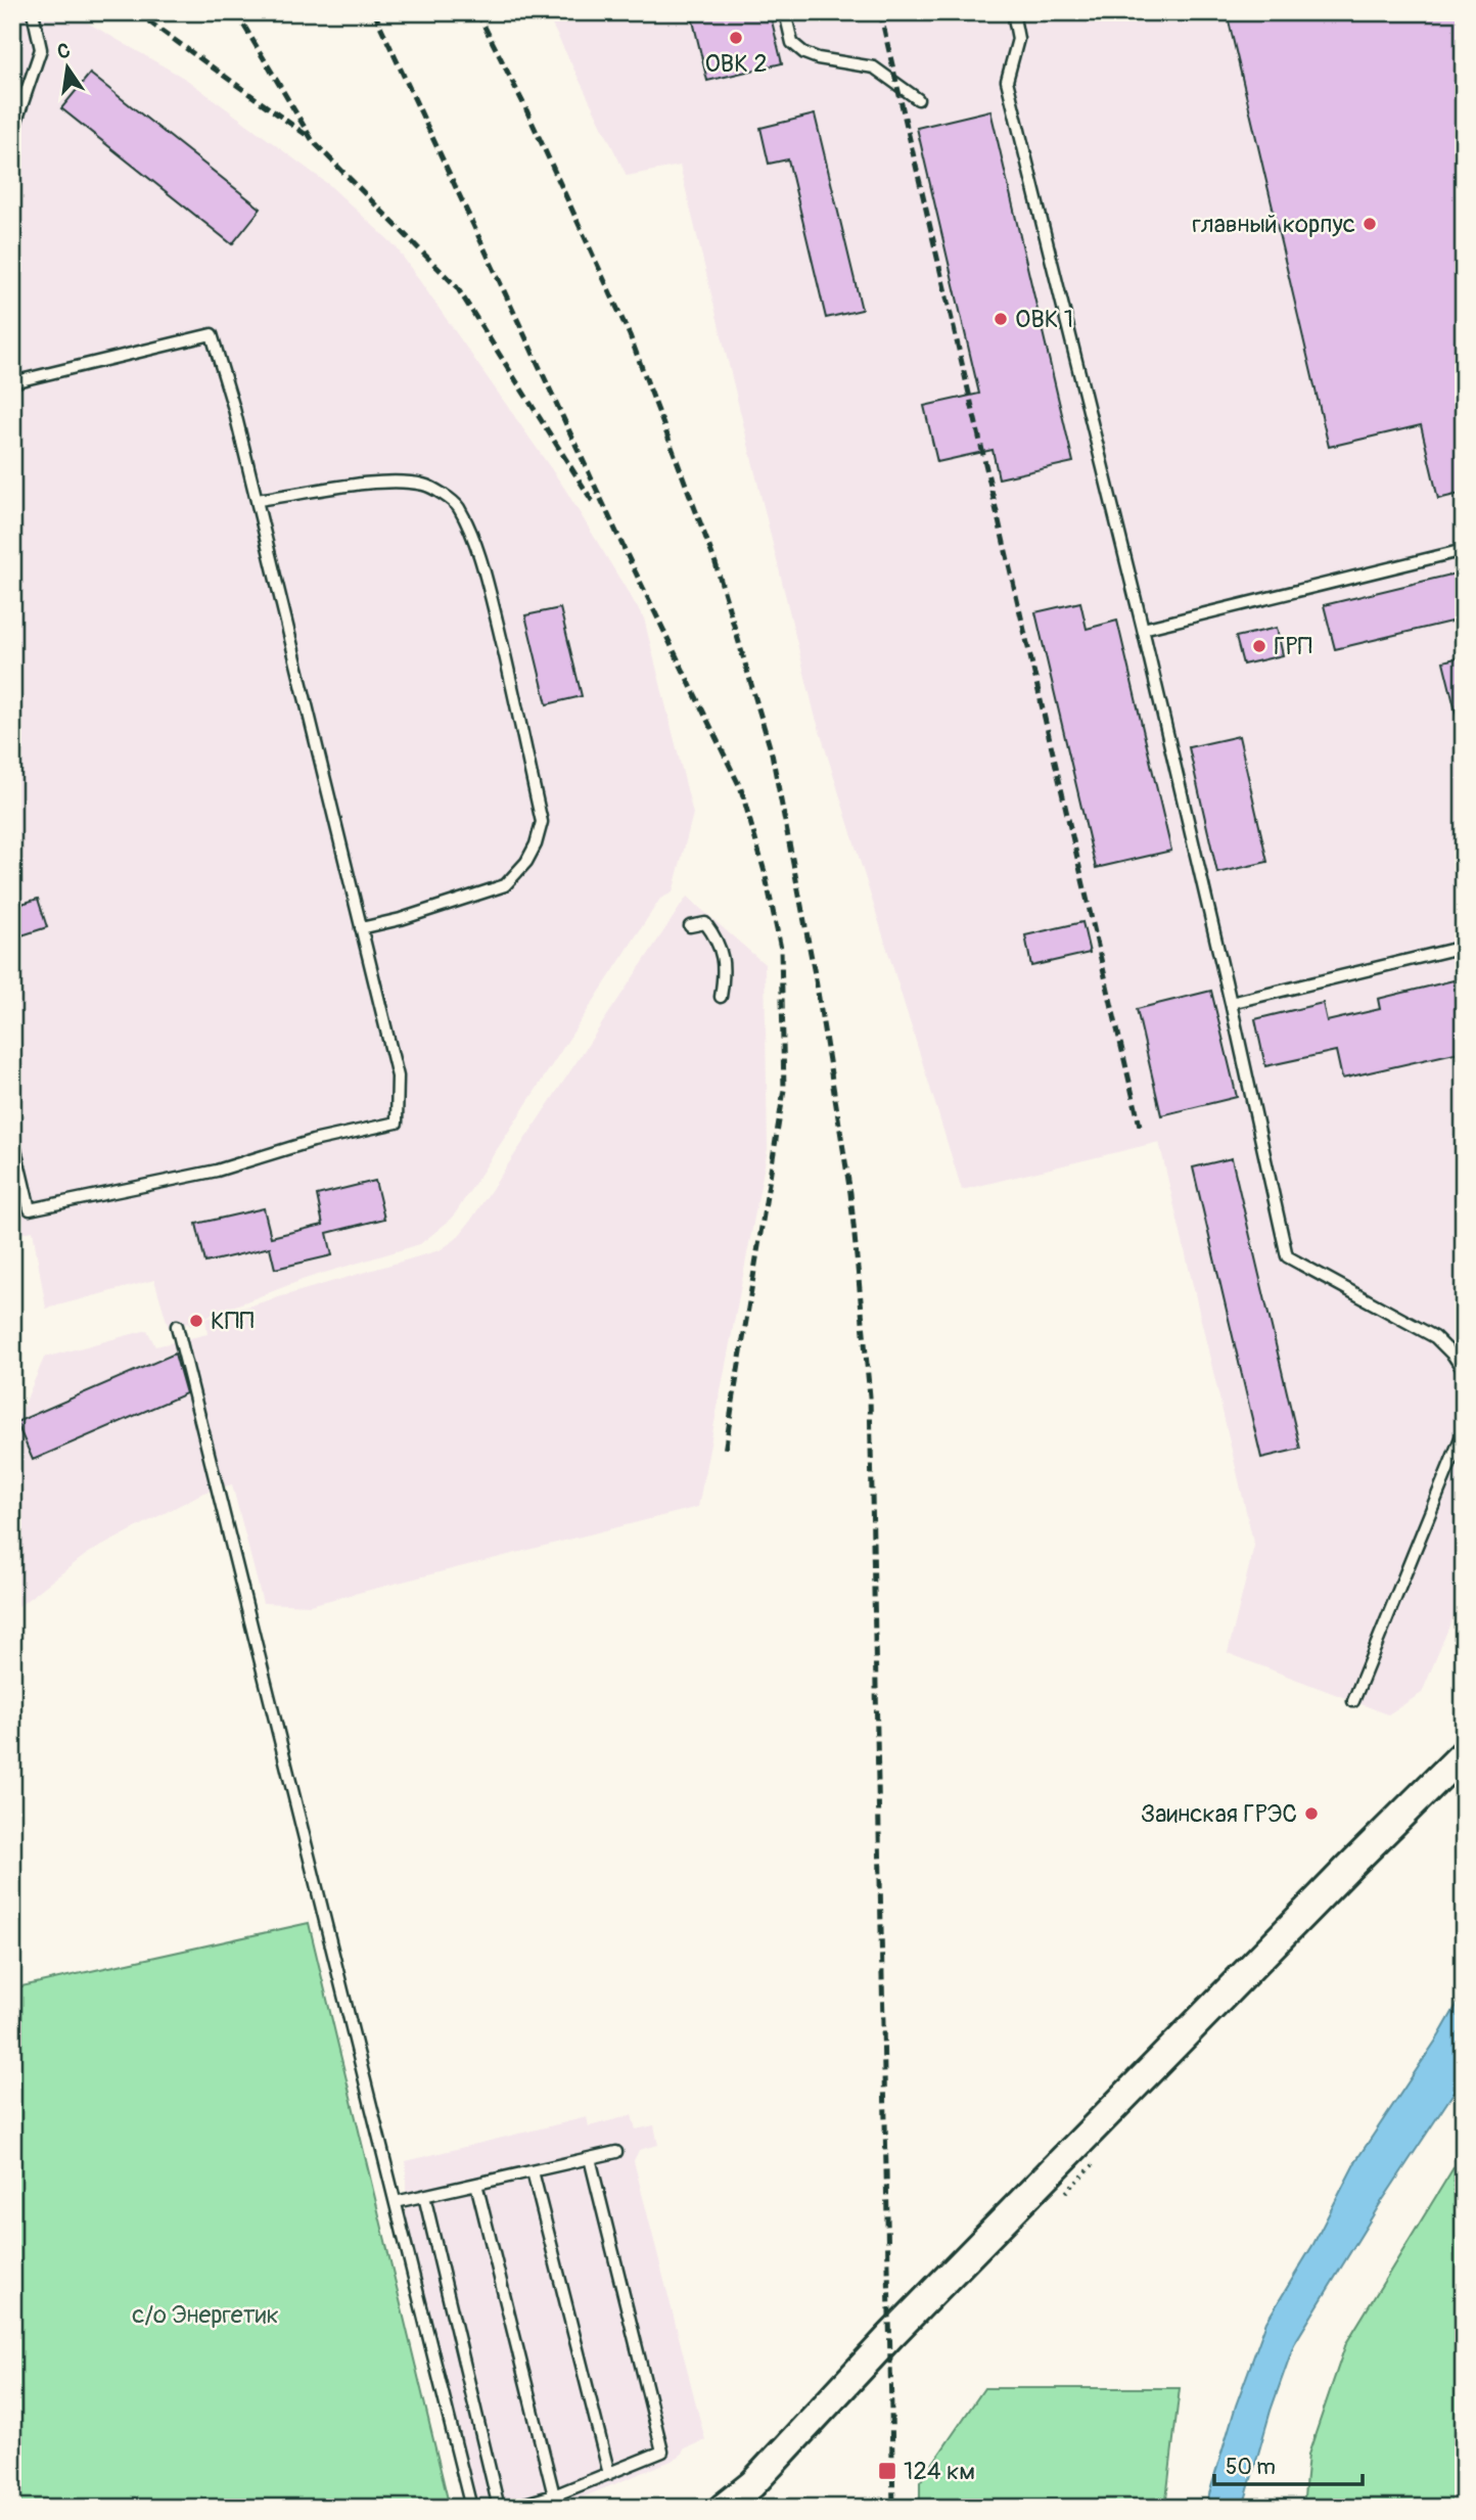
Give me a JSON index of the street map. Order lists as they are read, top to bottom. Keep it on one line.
{"parks":["с/о Энергетик"],"places":{"other":["ОВК 2","главный корпус","ОВК 1","ГРП","КПП","Заинская ГРЭС"],"transit":["124 км"]},"scale_bar":"50 m","north":"top"}
